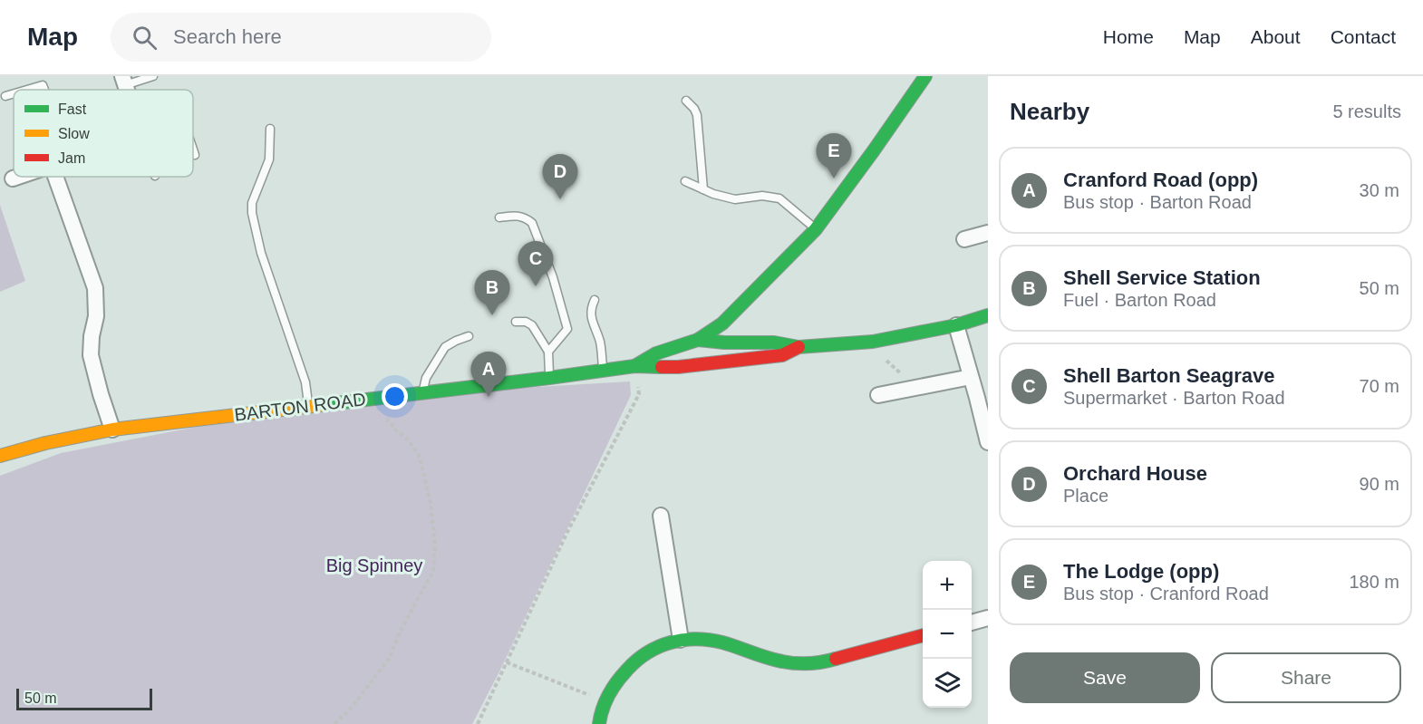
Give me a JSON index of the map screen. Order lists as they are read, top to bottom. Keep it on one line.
{"streets":{"main road":["BARTON ROAD"]},"parks":["Big Spinney"],"legend":["Fast","Slow","Jam"],"scale_bar":"50 m","page":{"header":"Map","search":"Search here","nav":["Home","Map","About","Contact"],"heading":["Nearby","5 results"],"pins":["E","D","C","B","A"],"list":[{"mark":"A","name":"Cranford Road (opp)","note":"Bus stop · Barton Road","value":"30 m"},{"mark":"B","name":"Shell Service Station","note":"Fuel · Barton Road","value":"50 m"},{"mark":"C","name":"Shell Barton Seagrave","note":"Supermarket · Barton Road","value":"70 m"},{"mark":"D","name":"Orchard House","note":"Place","value":"90 m"},{"mark":"E","name":"The Lodge (opp)","note":"Bus stop · Cranford Road","value":"180 m"}],"map_buttons":["+","−"],"buttons":["Save","Share"],"scale":"50 m"}}
